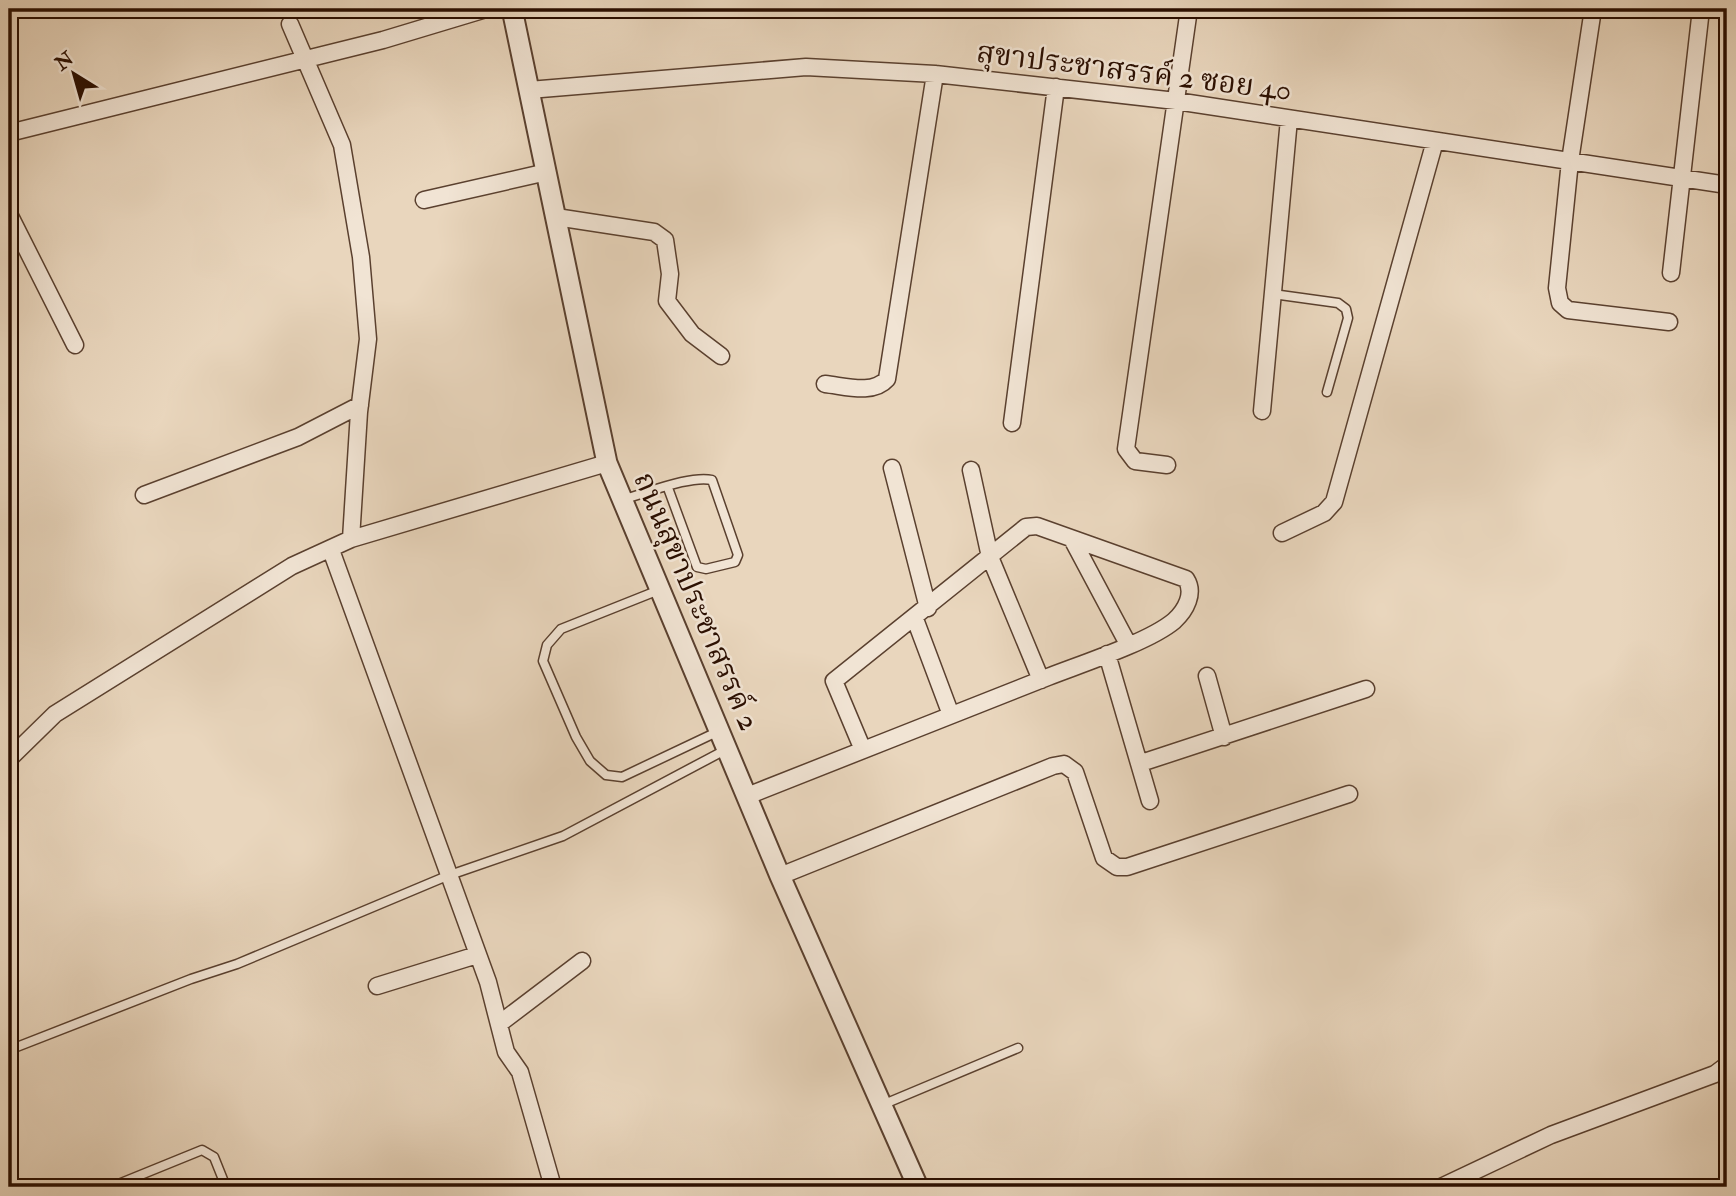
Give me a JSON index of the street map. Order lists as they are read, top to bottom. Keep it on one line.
{"streets":{"street":["สุขาประชาสรรค์ 2 ซอย 40","ถนนสุขาประชาสรรค์ 2"]},"crossings":[["สุขาประชาสรรค์ 2 ซอย 40","ถนนสุขาประชาสรรค์ 2"]],"north":"top left"}
